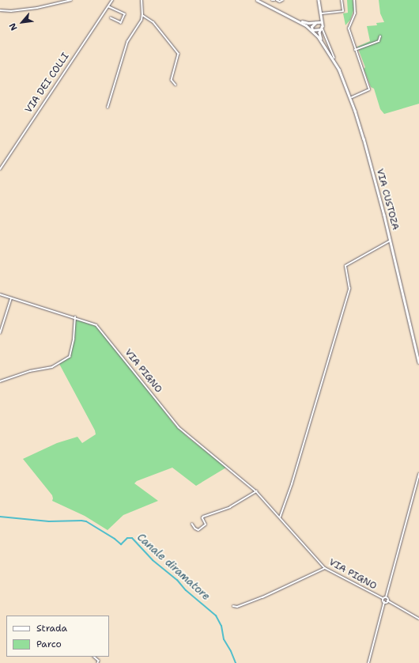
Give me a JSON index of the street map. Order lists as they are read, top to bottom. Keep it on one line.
{"streets":{"main road":["VIA CUSTOZA"],"street":["VIA DEI COLLI","VIA PIGNO"]},"water":["Canale diramatore"],"legend":["Strada","Parco"],"north":"bottom left"}
